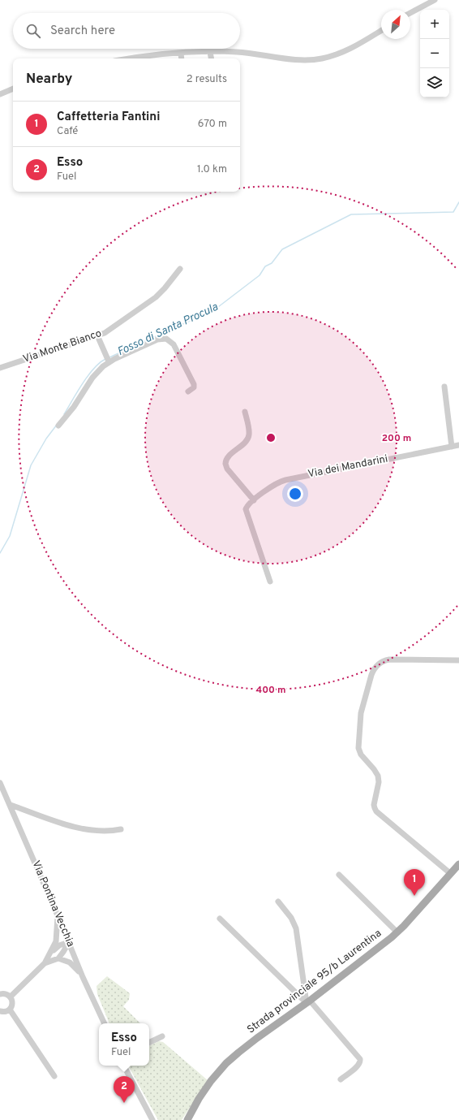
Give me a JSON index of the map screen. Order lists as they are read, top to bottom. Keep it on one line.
{"streets":{"main road":["Strada provinciale 95/b Laurentina"],"street":["Via Monte Bianco","Via dei Mandarini","Via Pontina Vecchia"]},"water":["Fosso di Santa Procula"],"north":"top right","page":{"map_buttons":["+","−"],"search":"Search here","heading":["Nearby","2 results"],"list":[{"mark":"1","name":"Caffetteria Fantini","note":"Café","value":"670 m"},{"mark":"2","name":"Esso","note":"Fuel","value":"1.0 km"}],"pins":["1","2"],"popup":["Esso","Fuel"]},"rings":["200 m","400 m"]}
